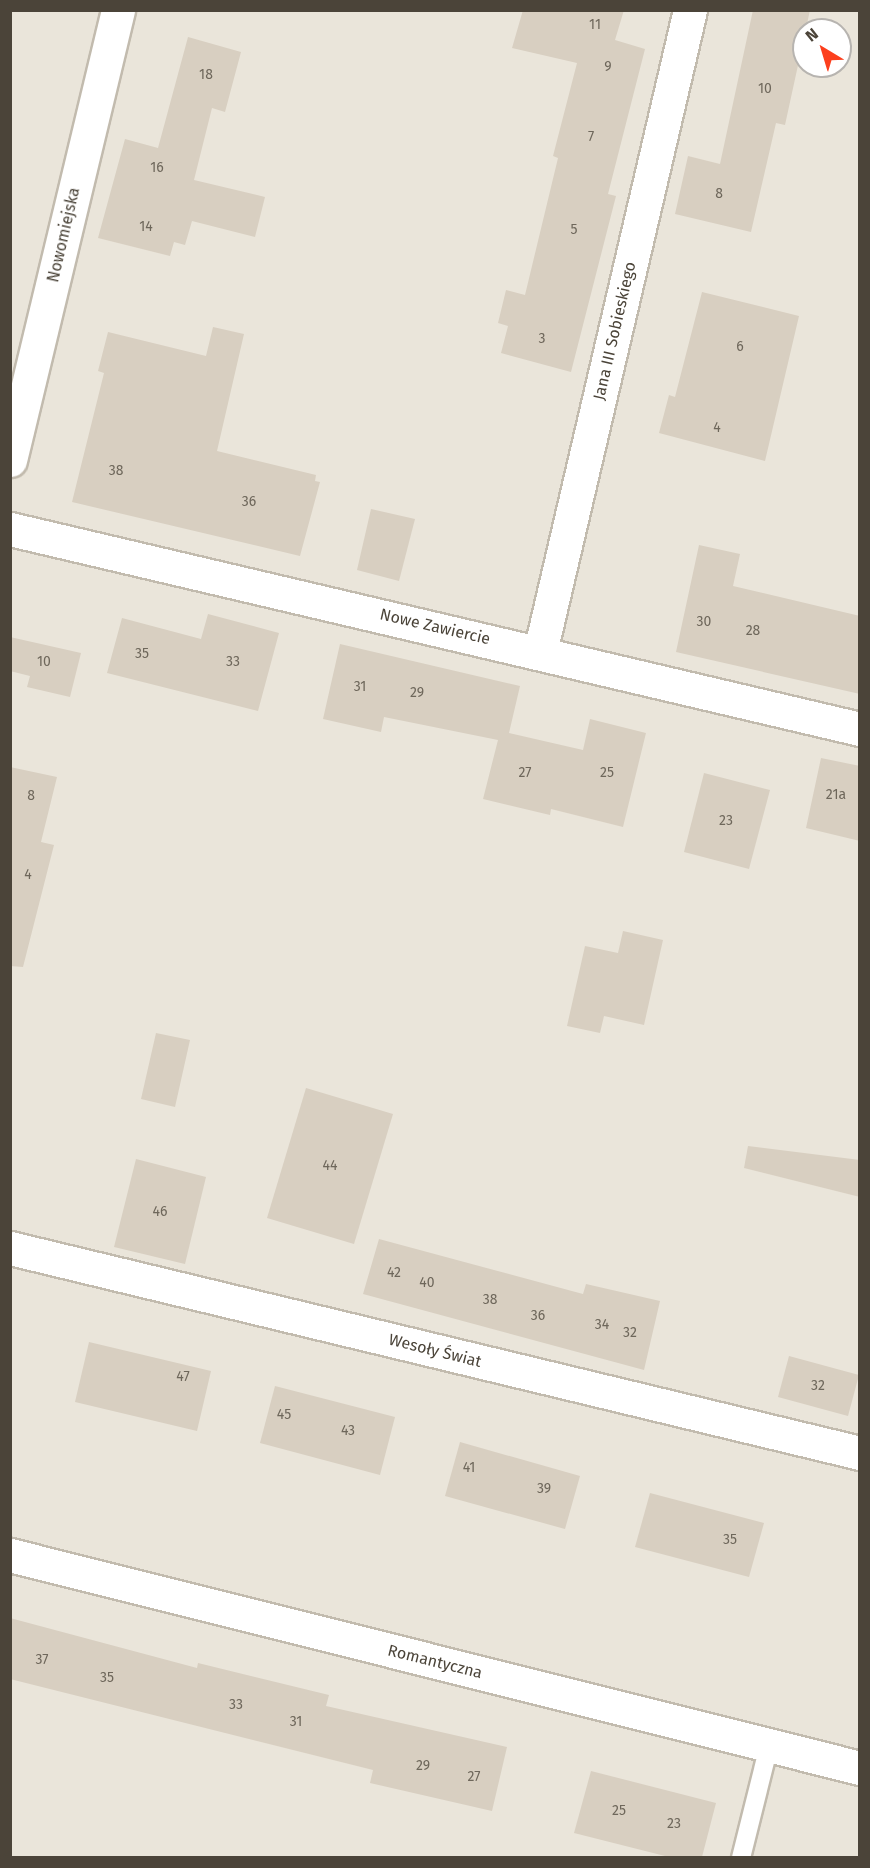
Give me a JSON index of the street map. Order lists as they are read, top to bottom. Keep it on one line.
{"streets":{"street":["Nowomiejska","Jana III Sobieskiego","Nowe Zawiercie","Wesoły Świat","Romantyczna"]},"crossings":[["Jana III Sobieskiego","Nowe Zawiercie"]],"house_numbers":["11","9","18","10","7","16","8","14","5","3","6","4","38","36","30","28","35","10","33","31","29","27","25","21a","8","23","4","44","46","42","40","38","36","34","32","47","32","45","43","41","39","35","37","35","33","31","29","27","25","23"],"north":"top left"}
